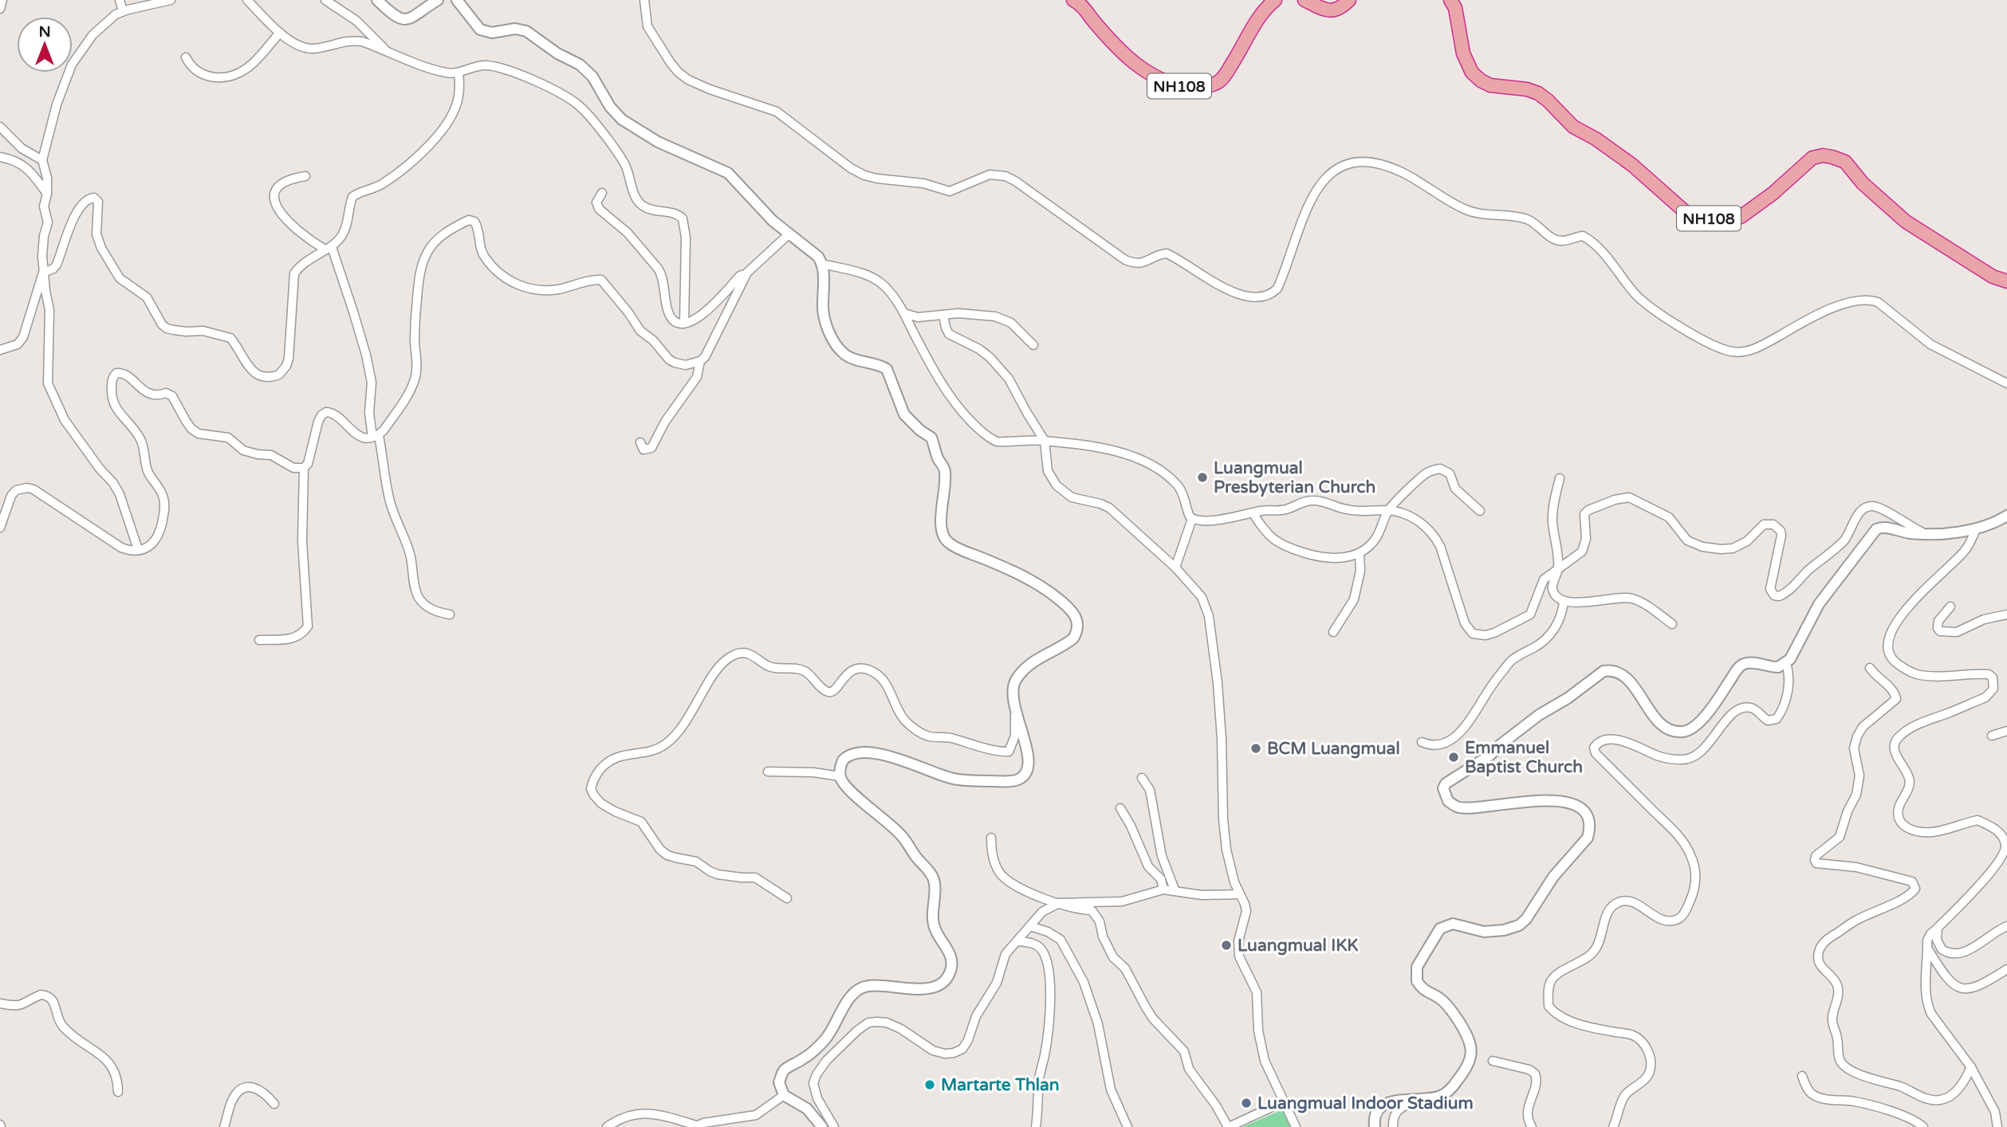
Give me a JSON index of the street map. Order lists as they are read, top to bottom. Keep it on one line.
{"streets":{"highway":["NH108"]},"places":["Luangmual Presbyterian Church","BCM Luangmual","Emmanuel Baptist Church","Luangmual IKK","Martarte Thlan","Luangmual Indoor Stadium"],"north":"top"}
